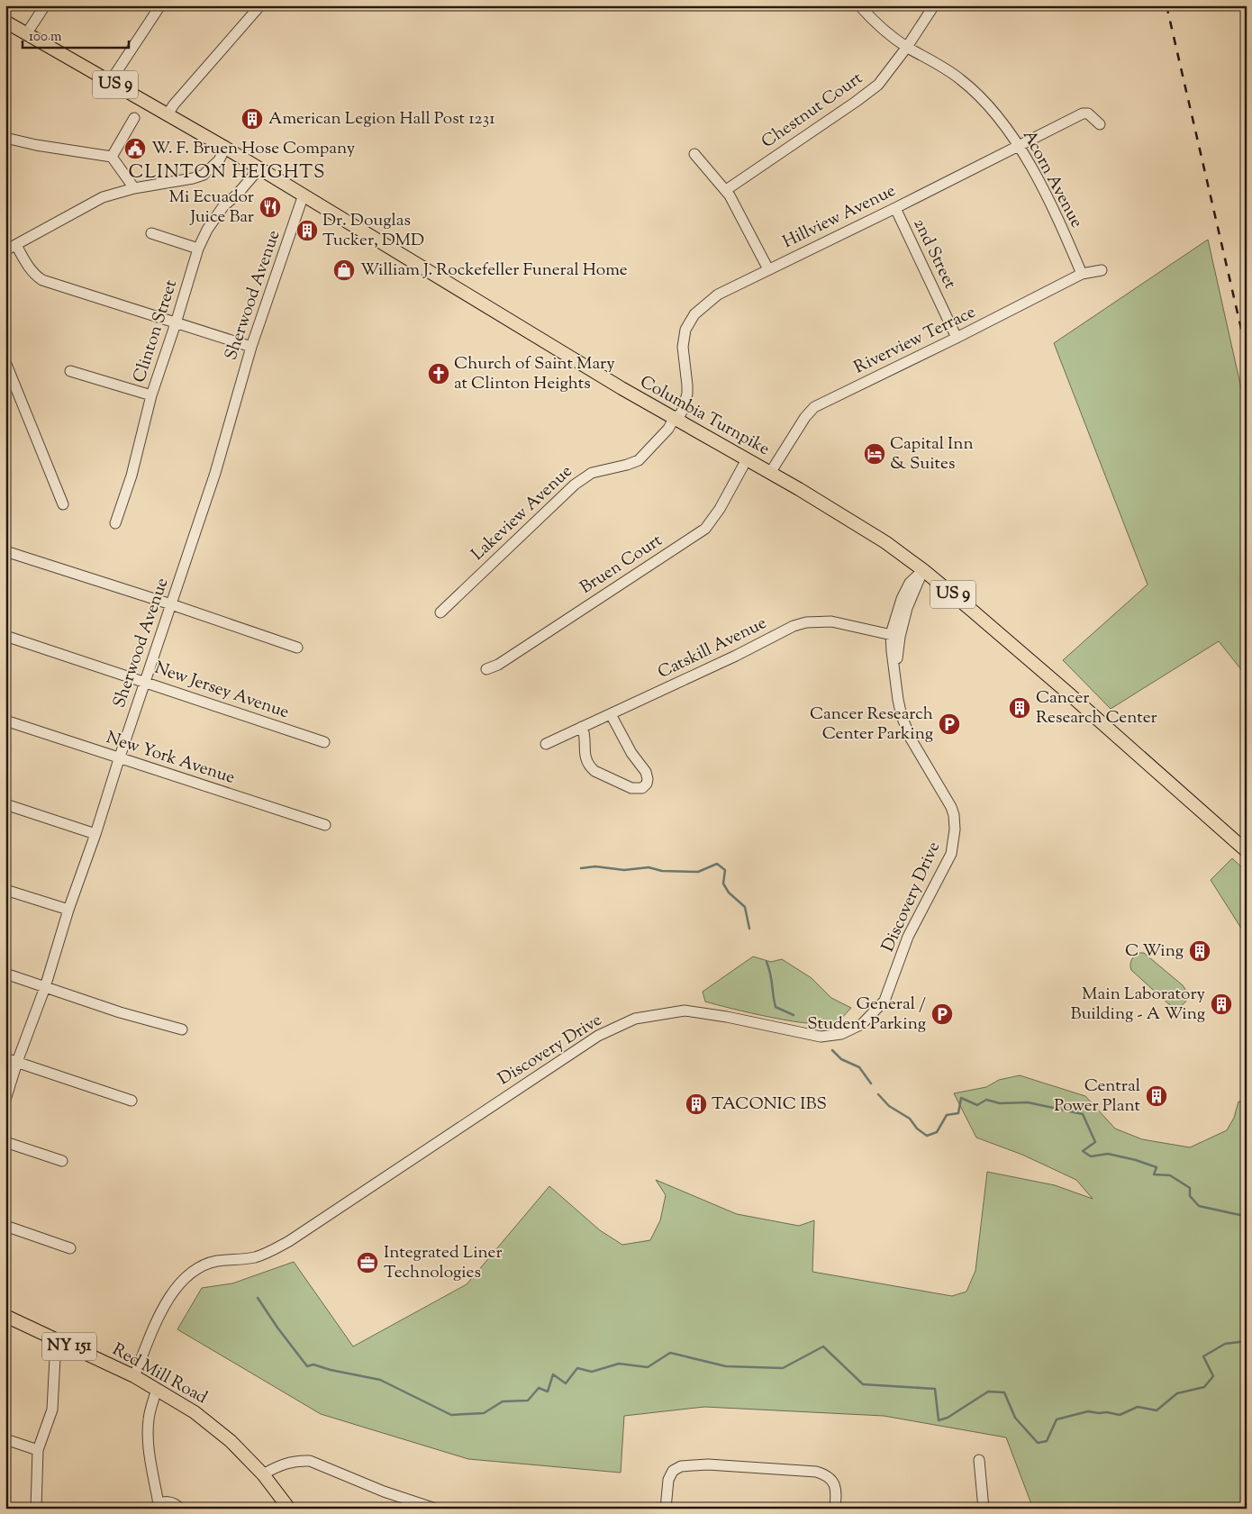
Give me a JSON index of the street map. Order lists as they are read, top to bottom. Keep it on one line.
{"streets":{"main road":["US 9","Columbia Turnpike","NY 151","Red Mill Road"],"street":["Chestnut Court","Acorn Avenue","Hillview Avenue","2nd Street","Sherwood Avenue","Clinton Street","Riverview Terrace","Lakeview Avenue","Bruen Court","Catskill Avenue","New Jersey Avenue","New York Avenue","Discovery Drive"]},"crossings":[["Chestnut Court","Acorn Avenue"],["Acorn Avenue","Hillview Avenue"],["Acorn Avenue","Riverview Terrace"],["Hillview Avenue","2nd Street"],["Hillview Avenue","Columbia Turnpike"],["Hillview Avenue","Lakeview Avenue"],["2nd Street","Riverview Terrace"],["Sherwood Avenue","Columbia Turnpike"],["Sherwood Avenue","New Jersey Avenue"],["Sherwood Avenue","New York Avenue"],["Clinton Street","Columbia Turnpike"],["Riverview Terrace","Columbia Turnpike"],["Columbia Turnpike","Lakeview Avenue"],["Columbia Turnpike","Bruen Court"],["Columbia Turnpike","Discovery Drive"],["Catskill Avenue","Discovery Drive"],["Discovery Drive","Red Mill Road"],["NY 151","Red Mill Road"]],"districts":["CLINTON HEIGHTS"],"places":{"building":["American Legion Hall Post 1231","Dr. Douglas Tucker, DMD","Cancer Research Center","C Wing","Main Laboratory Building - A Wing","Central Power Plant","TACONIC IBS"],"public building":["W. F. Bruen Hose Company"],"restaurant":["Mi Ecuador Juice Bar"],"shop":["William J. Rockefeller Funeral Home"],"church":["Church of Saint Mary at Clinton Heights"],"hotel":["Capital Inn & Suites"],"parking":["Cancer Research Center Parking","General / Student Parking"],"office":["Integrated Liner Technologies"]},"scale_bar":"100 m"}
